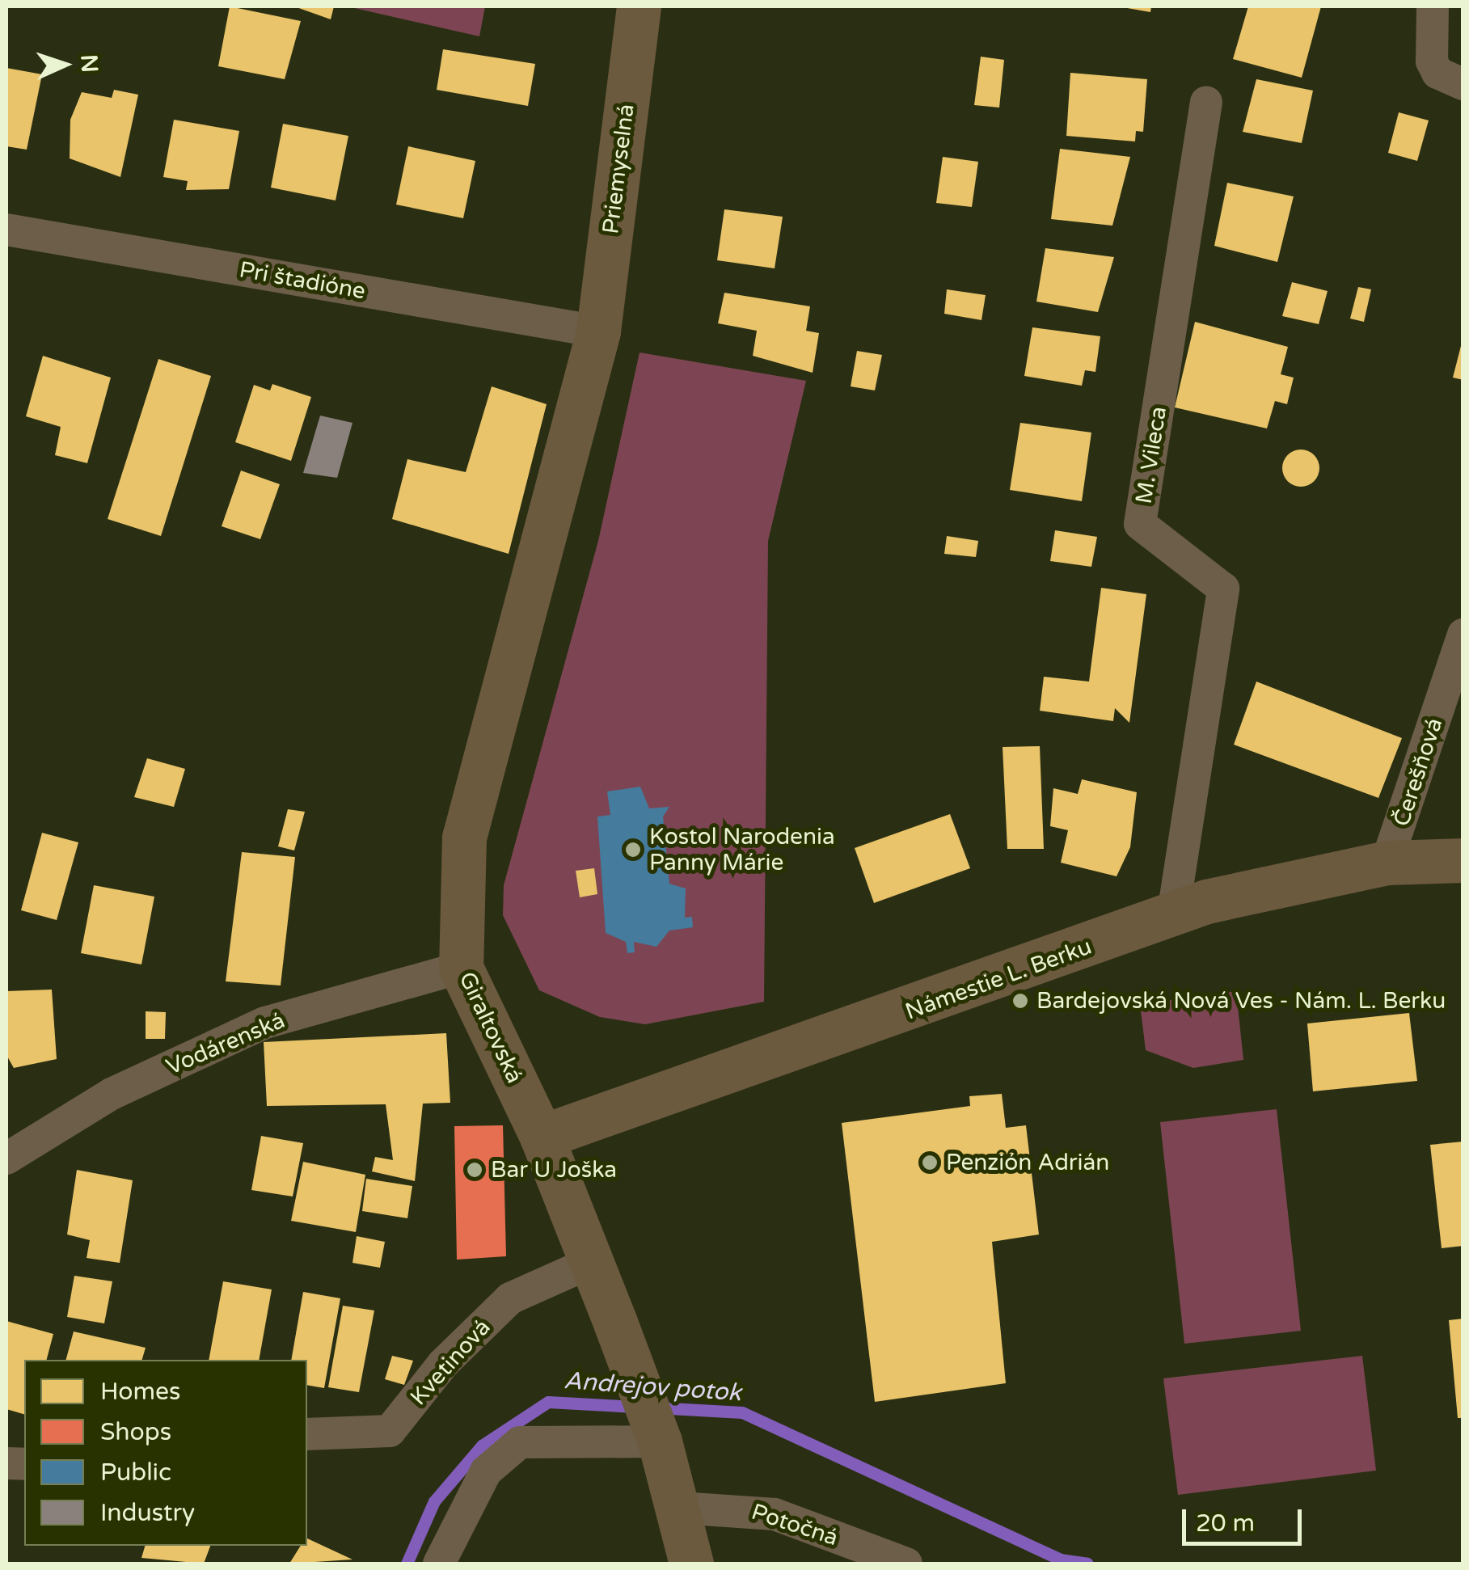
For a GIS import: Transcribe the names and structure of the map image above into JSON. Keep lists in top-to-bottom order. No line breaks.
{"streets":{"street":["Priemyselná","Pri štadióne","M. Vileca","Čerešňová","Námestie L. Berku","Giraltovská","Vodárenská","Kvetinová","Potočná"]},"crossings":[["Priemyselná","Pri štadióne"],["Priemyselná","Giraltovská"],["Pri štadióne","Giraltovská"],["M. Vileca","Námestie L. Berku"],["Čerešňová","Námestie L. Berku"],["Námestie L. Berku","Giraltovská"],["Giraltovská","Vodárenská"],["Giraltovská","Kvetinová"],["Giraltovská","Potočná"]],"water":["Andrejov potok"],"places":["Kostol Narodenia Panny Márie","Bardejovská Nová Ves - Nám. L. Berku","Penzión Adrián","Bar U Joška"],"legend":["Homes","Shops","Public","Industry"],"scale_bar":"20 m","north":"right"}
